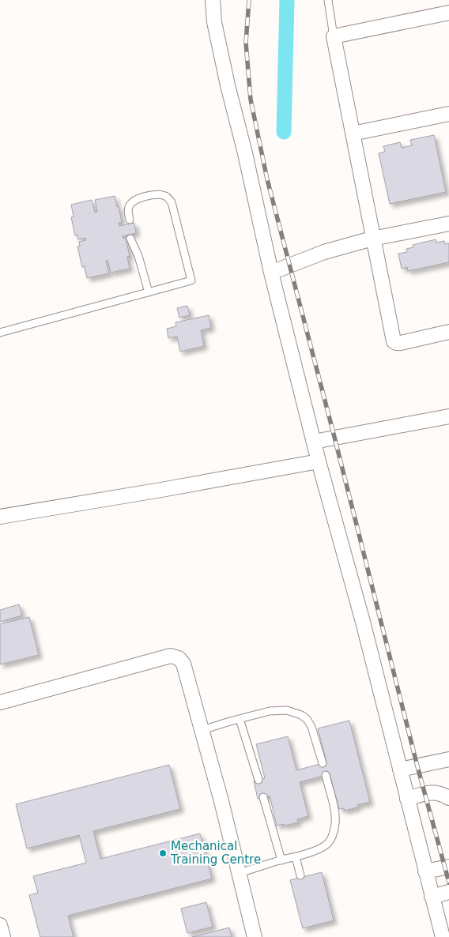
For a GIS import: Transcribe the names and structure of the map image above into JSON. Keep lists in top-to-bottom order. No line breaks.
{"places":["Mechanical Training Centre"]}
